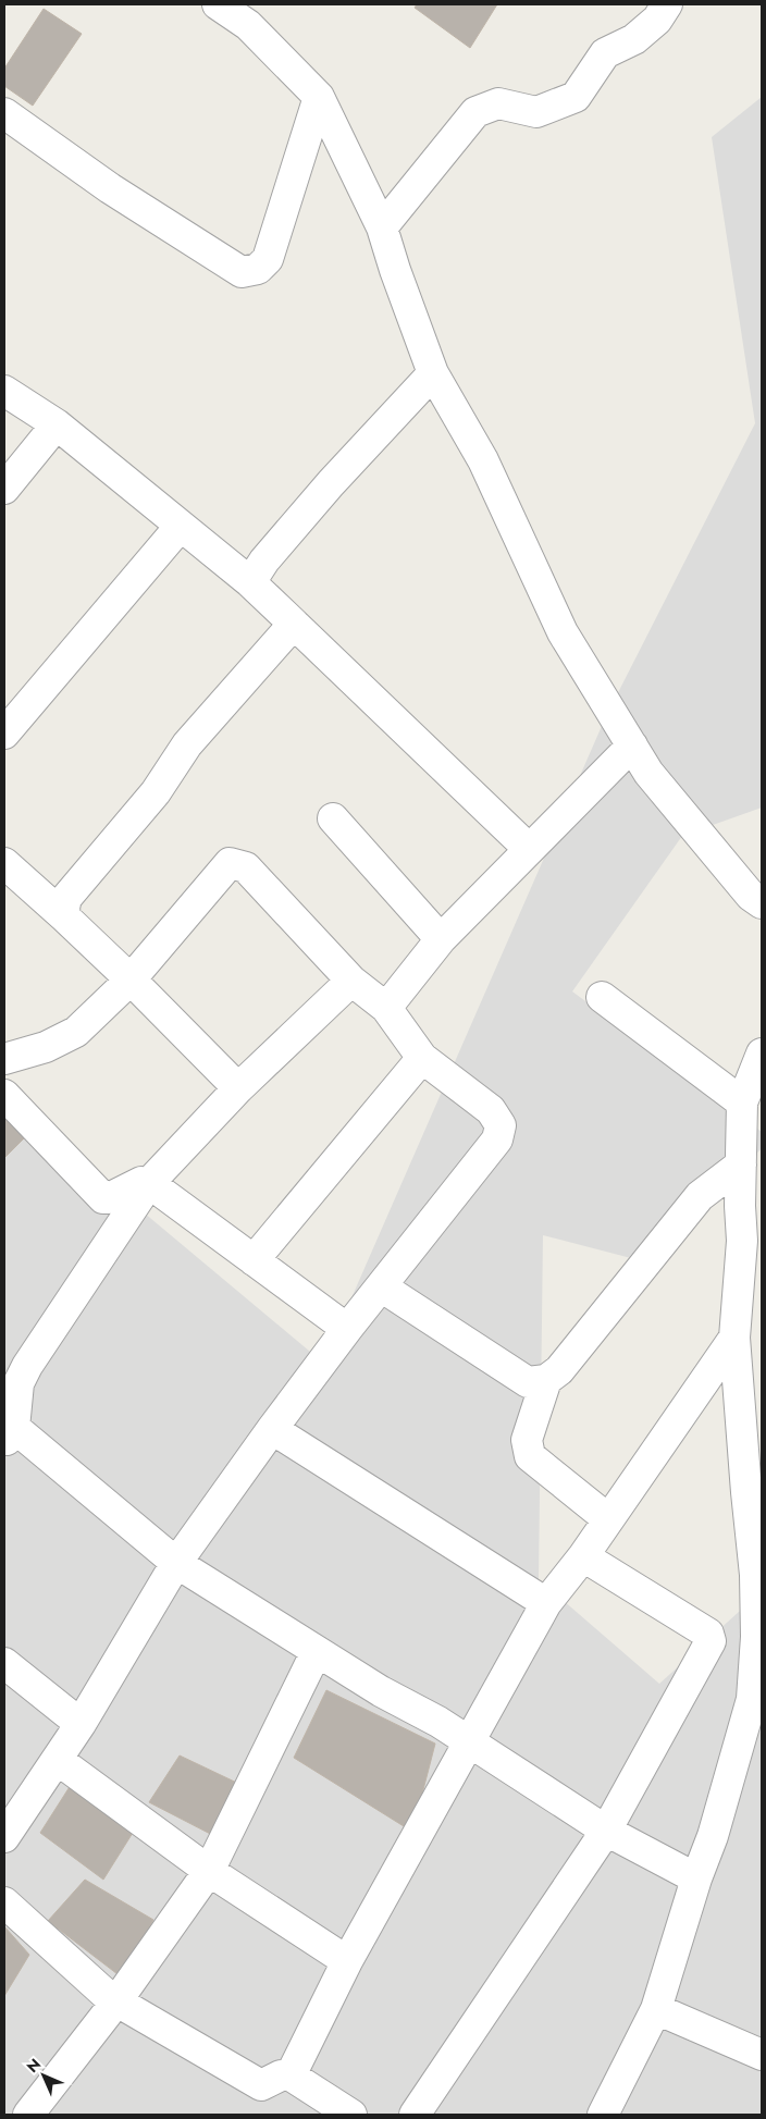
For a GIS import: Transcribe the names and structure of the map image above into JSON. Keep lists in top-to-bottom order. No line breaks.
{"north":"top left"}
